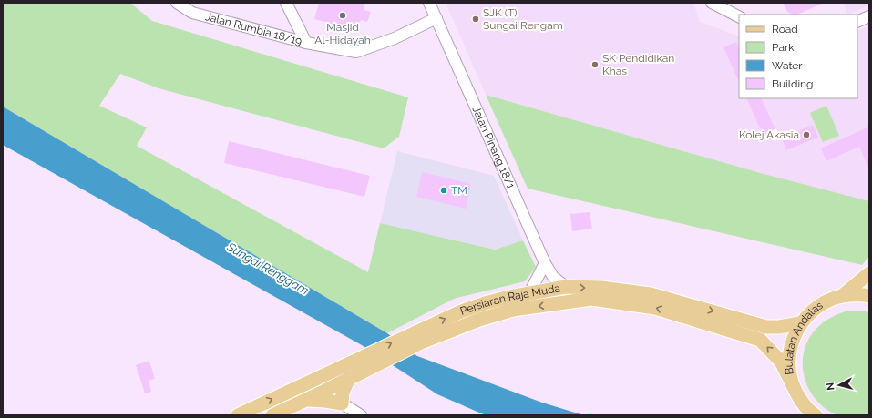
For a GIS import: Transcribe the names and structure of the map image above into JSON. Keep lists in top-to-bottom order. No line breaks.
{"streets":{"main road":["Persiaran Raja Muda","Bulatan Andalas"],"street":["Jalan Rumbia 18/19","Jalan Pinang 18/1"]},"crossings":[["Jalan Rumbia 18/19","Jalan Pinang 18/1"],["Jalan Pinang 18/1","Persiaran Raja Muda"],["Persiaran Raja Muda","Bulatan Andalas"]],"water":["Sungai Renggam"],"places":["Masjid Al-Hidayah","SJK (T) Sungai Rengam","SK Pendidikan Khas","Kolej Akasia","TM"],"legend":["Road","Park","Water","Building"],"north":"left"}
